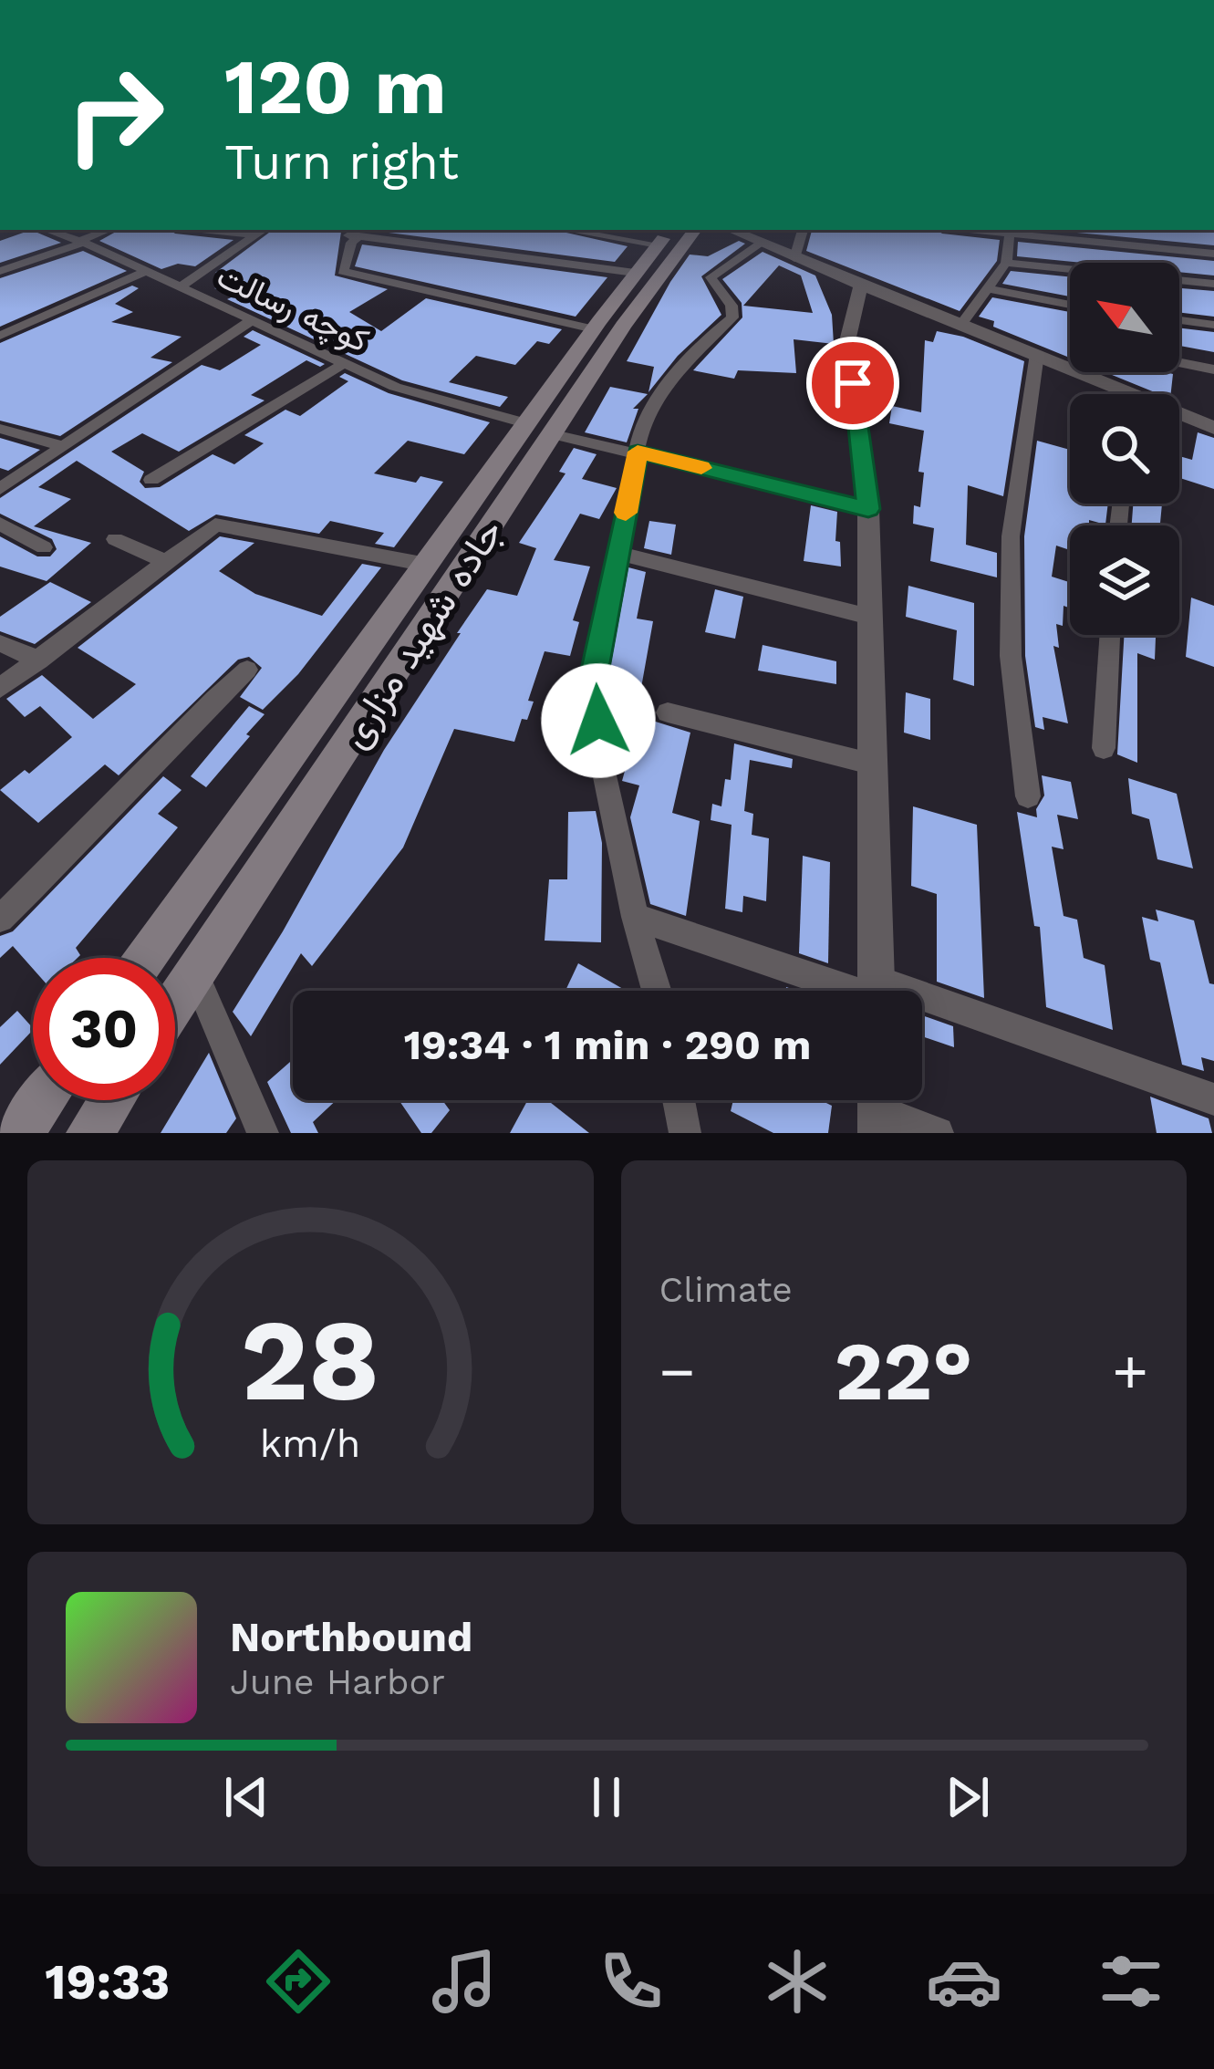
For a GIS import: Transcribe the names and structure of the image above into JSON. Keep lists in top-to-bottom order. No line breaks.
{"streets":{"main road":["جاده شهید مزاری"],"street":["کوچه رسالت"]},"crossings":[["کوچه رسالت","جاده شهید مزاری"]],"north":"top left","page":{"turn":["120 m","Turn right"],"limit":"30","trip":"19:34 · 1 min · 290 m","tile":"Climate","heat":["−","22°","+"],"song":["Northbound","June Harbor"],"tabs":"19:33","gauge":["28","km/h"]}}
